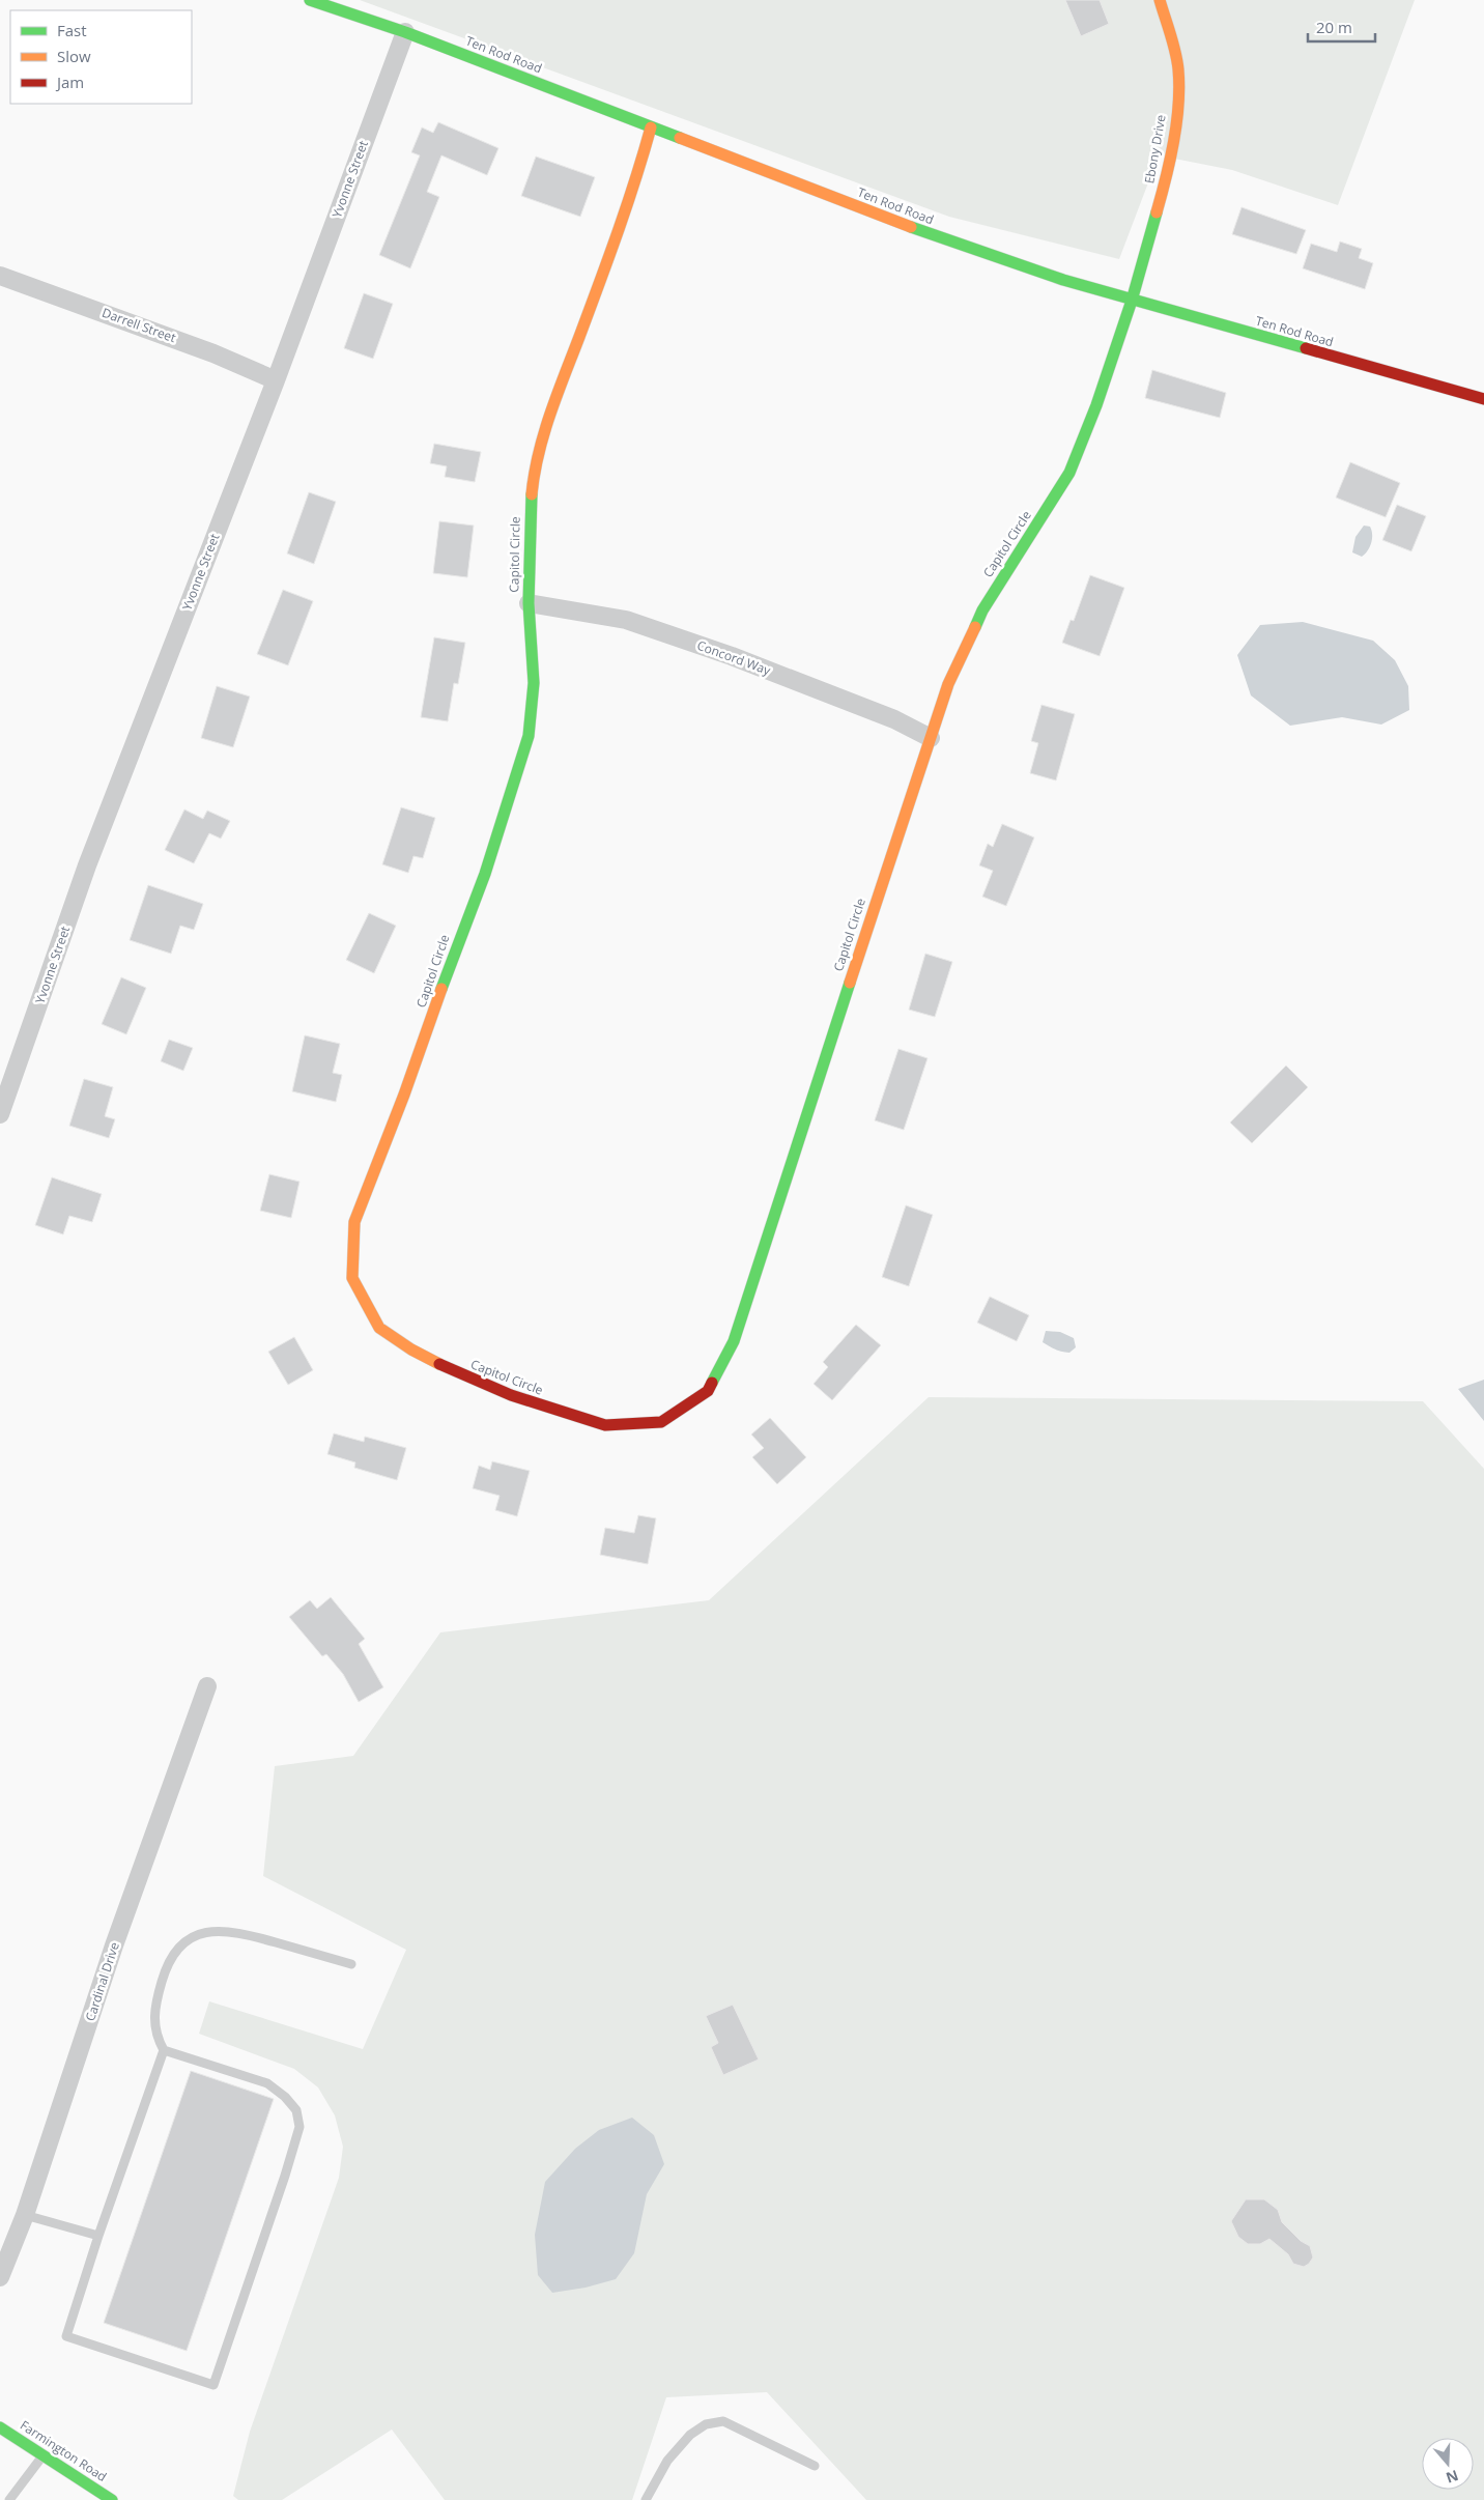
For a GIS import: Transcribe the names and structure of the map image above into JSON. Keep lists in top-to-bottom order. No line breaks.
{"streets":{"main road":["Ten Rod Road","Ebony Drive","Capitol Circle","Farmington Road"],"street":["Yvonne Street","Darrell Street","Concord Way","Cardinal Drive"]},"crossings":[["Ten Rod Road","Ebony Drive"],["Ten Rod Road","Yvonne Street"],["Ten Rod Road","Capitol Circle"],["Ebony Drive","Capitol Circle"],["Yvonne Street","Darrell Street"],["Capitol Circle","Concord Way"]],"legend":["Fast","Slow","Jam"],"scale_bar":"20 m","north":"bottom"}
